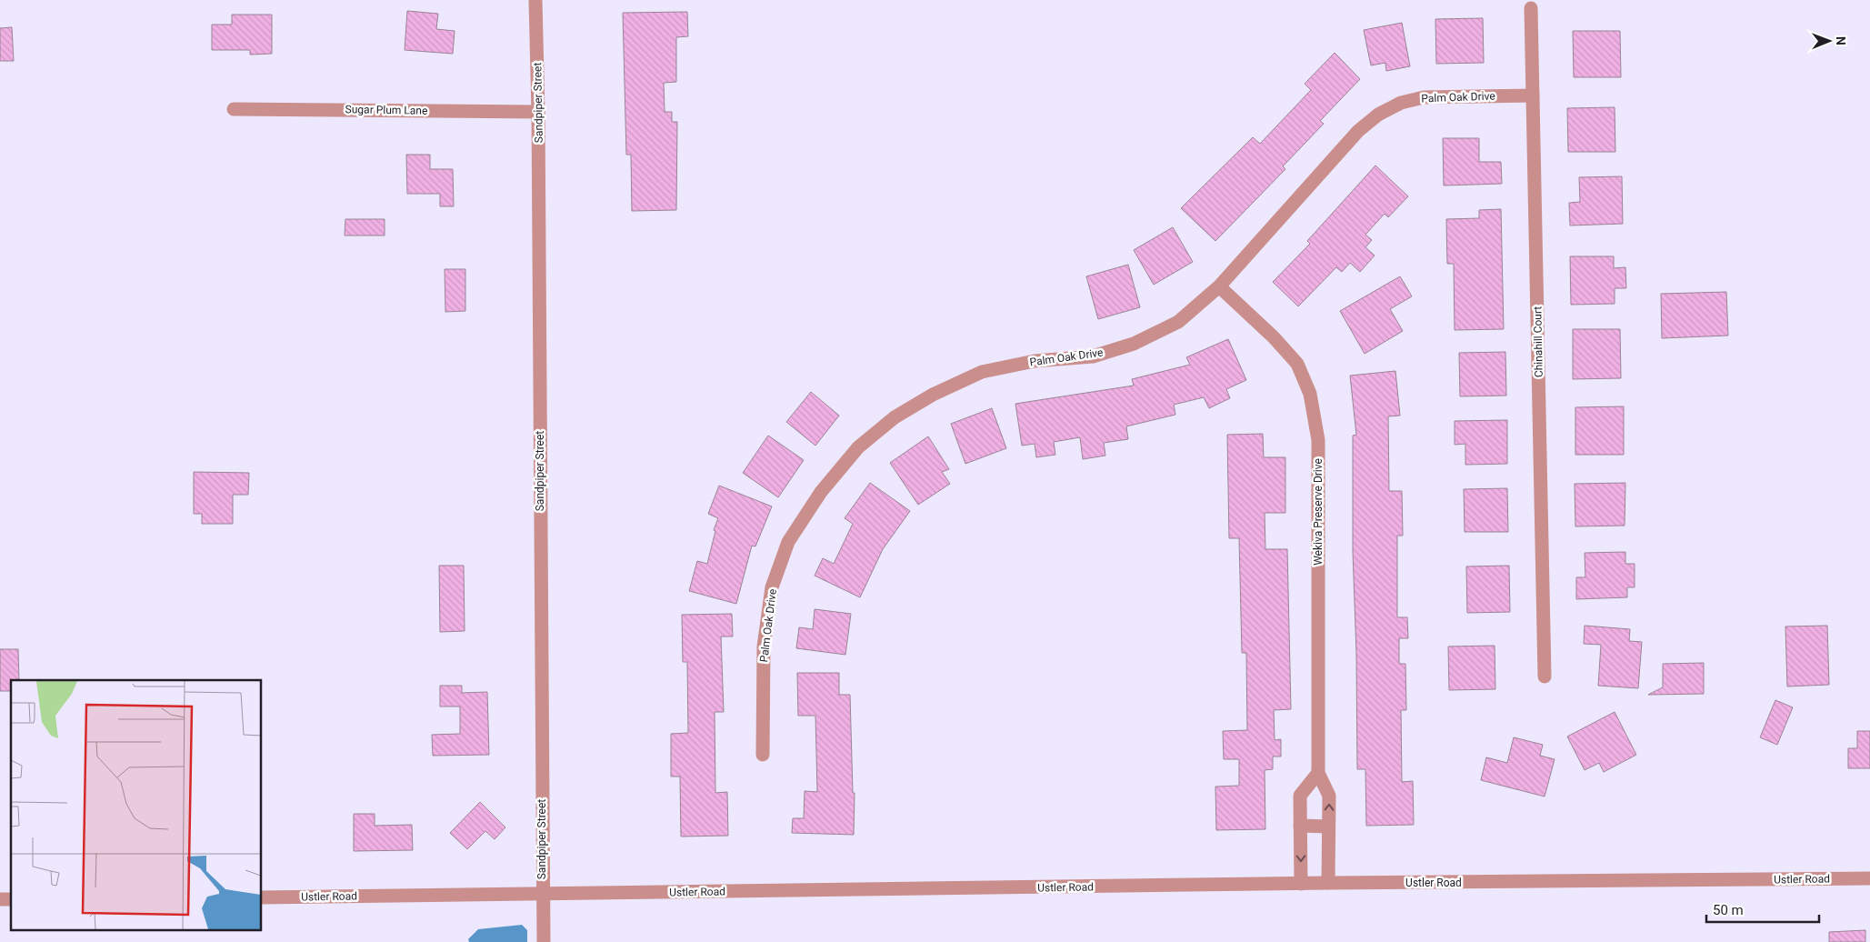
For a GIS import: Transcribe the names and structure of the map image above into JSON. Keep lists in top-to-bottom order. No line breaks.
{"streets":{"street":["Palm Oak Drive","Sandpiper Street","Sugar Plum Lane","Chinahill Court","Wekiva Preserve Drive","Ustler Road"]},"crossings":[["Palm Oak Drive","Chinahill Court"],["Palm Oak Drive","Wekiva Preserve Drive"],["Sandpiper Street","Sugar Plum Lane"],["Sandpiper Street","Ustler Road"],["Wekiva Preserve Drive","Ustler Road"]],"scale_bar":"50 m","north":"right"}
